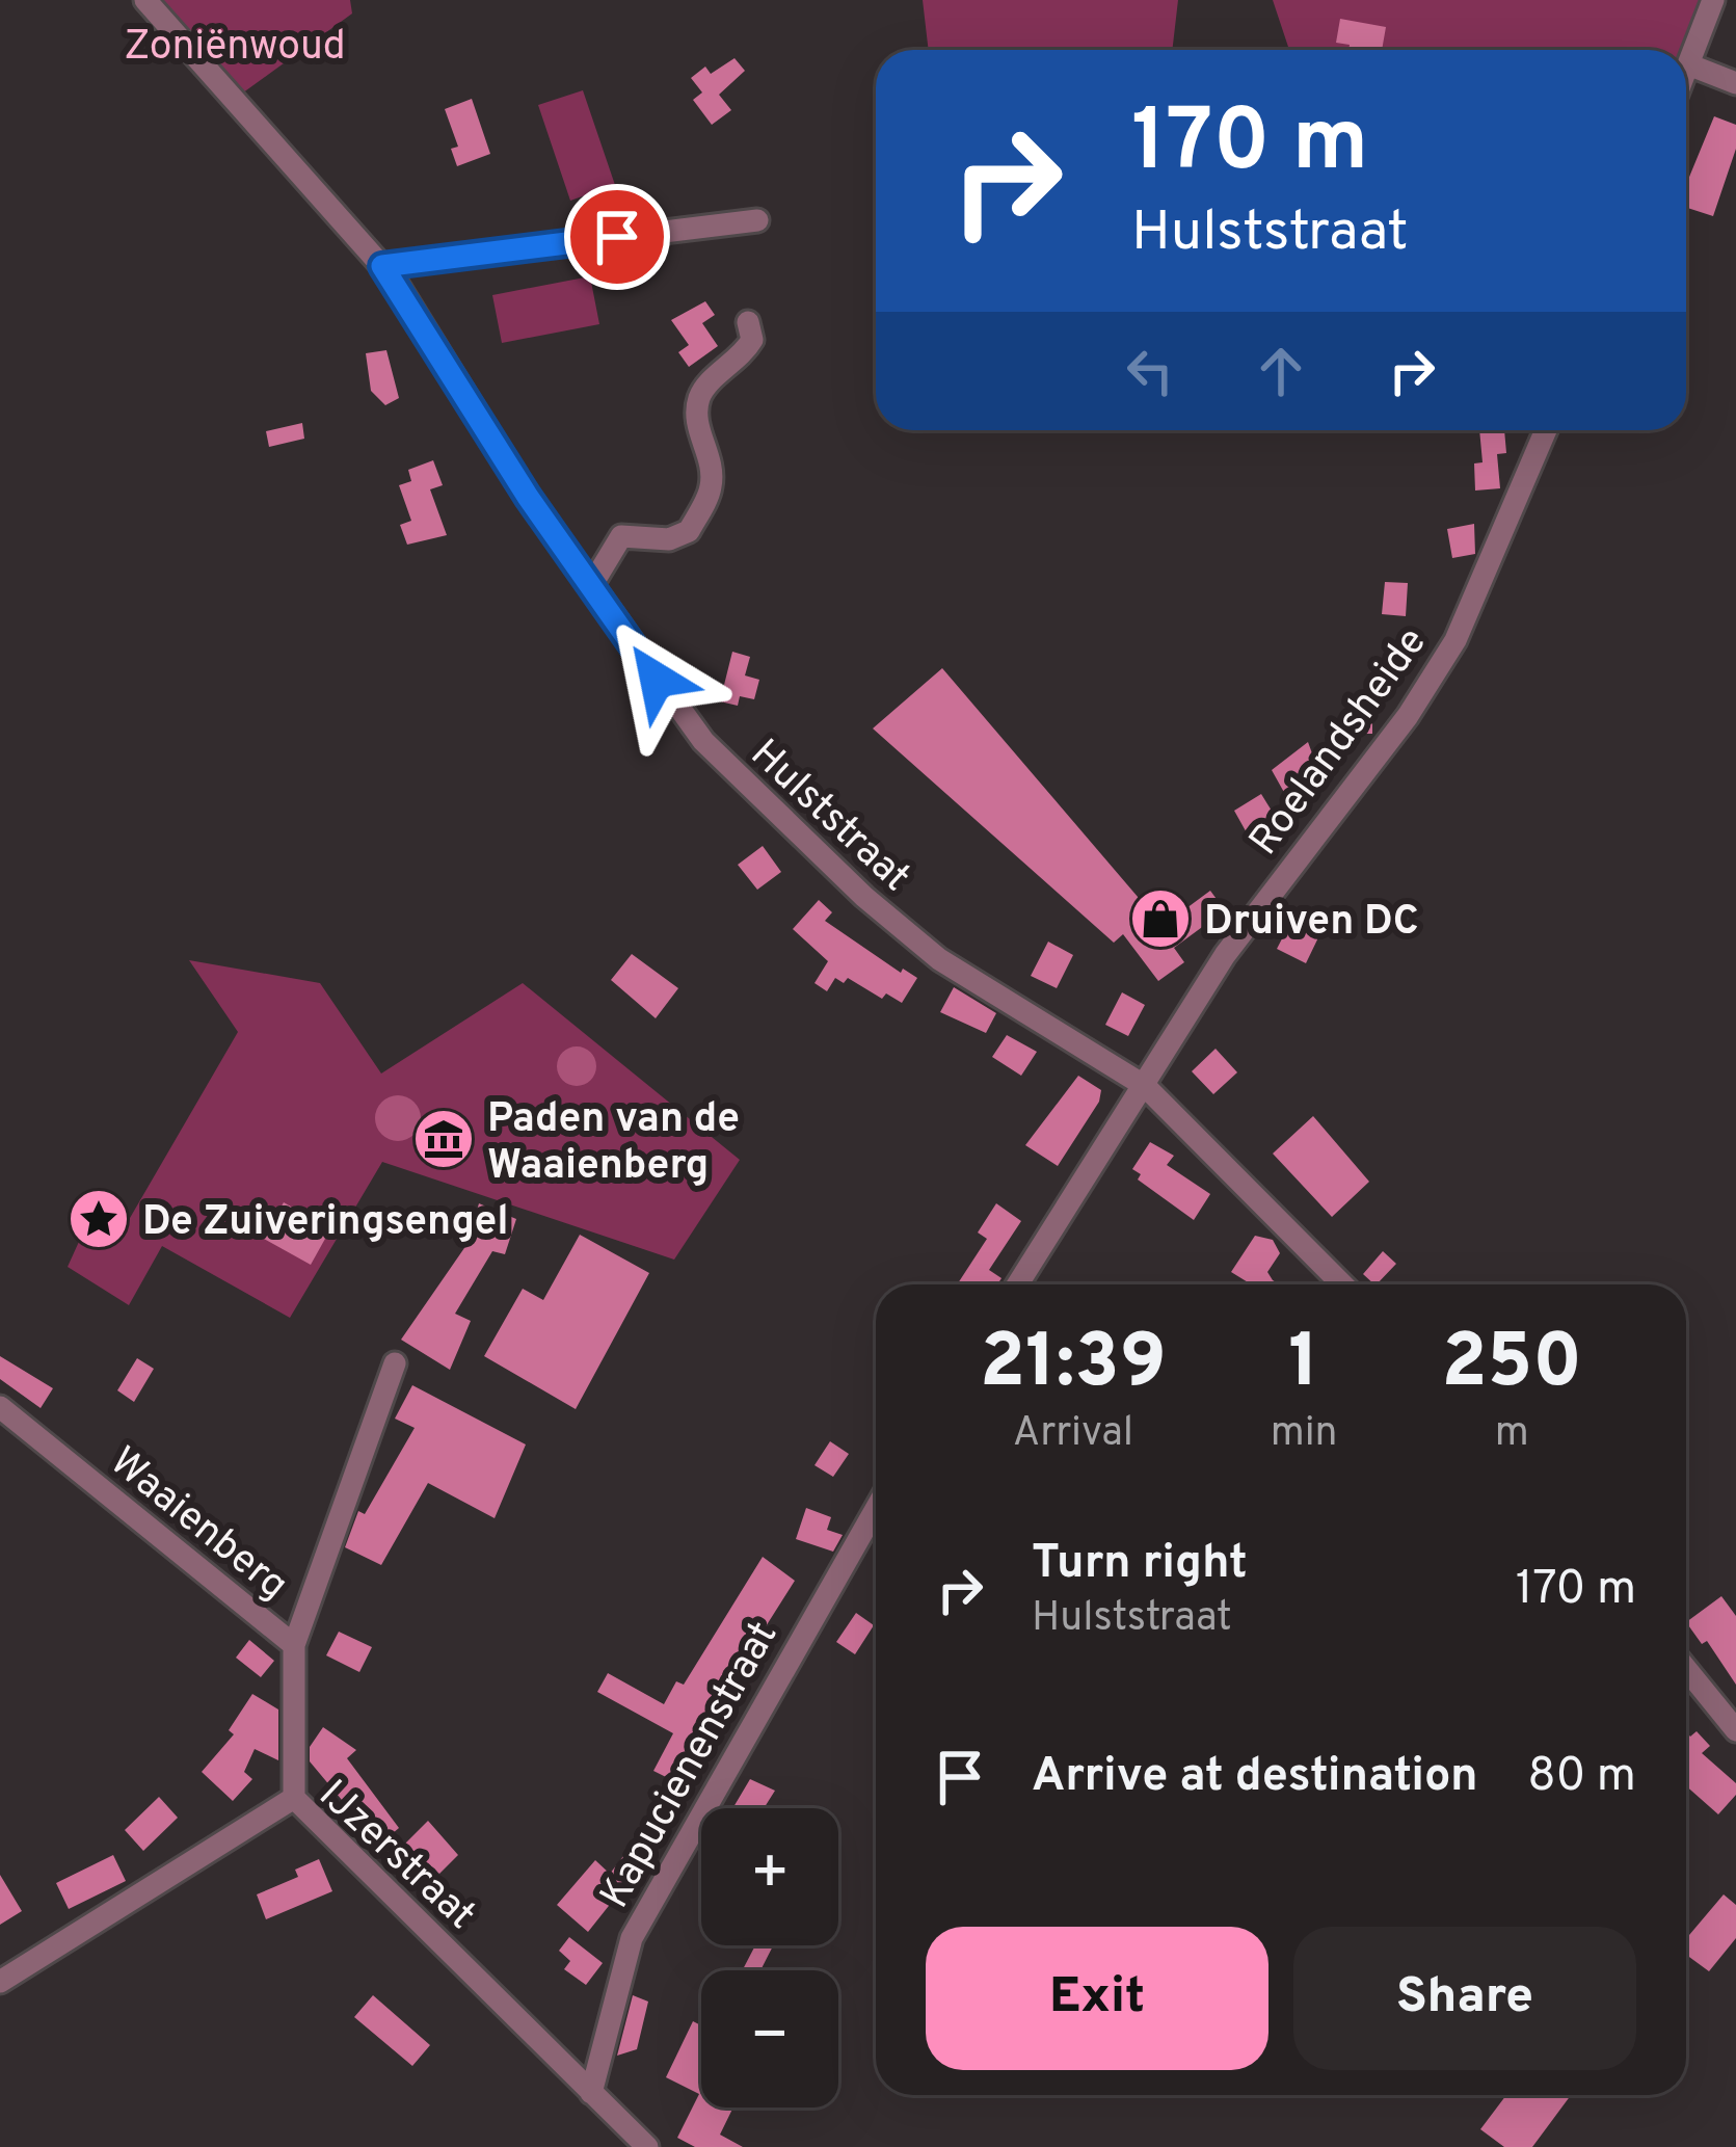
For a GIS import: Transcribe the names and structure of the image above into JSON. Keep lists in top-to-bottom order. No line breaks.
{"streets":{"street":["Roelandsheide","Hulststraat","Waaienberg","Kapucienenstraat","IJzerstraat"]},"crossings":[["Roelandsheide","Hulststraat"],["Waaienberg","IJzerstraat"],["Kapucienenstraat","IJzerstraat"]],"parks":["Zoniënwoud"],"places":{"shop":["Druiven DC"],"museum":["Paden van de Waaienberg"],"place":["De Zuiveringsengel"]},"page":{"turn":["170 m","Hulststraat"],"eta":["21:39","Arrival","1","min","250","m"],"list":[{"name":"Turn right","note":"Hulststraat","value":"170 m"},{"name":"Arrive at destination","value":"80 m"}],"map_buttons":["+","−"],"buttons":["Exit","Share"]}}
